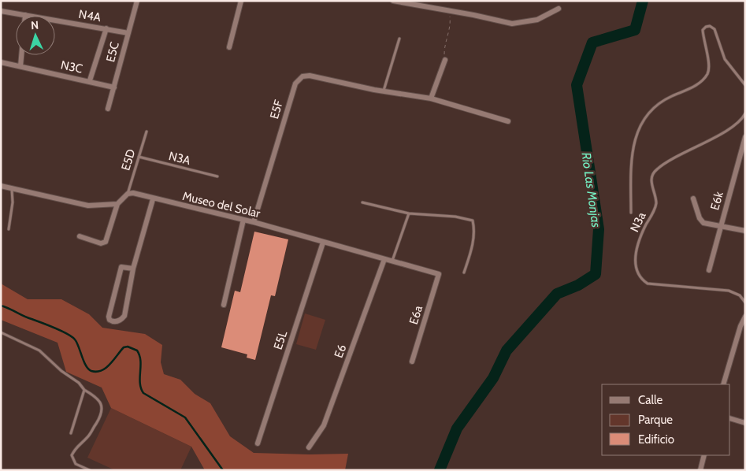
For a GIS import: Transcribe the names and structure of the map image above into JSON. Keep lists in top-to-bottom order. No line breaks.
{"streets":{"street":["N4A","E5C","N3C","E5F","E6k","Museo del Solar","E6a","E5L","E6"],"lane":["N3A","E5D","N3a"]},"crossings":[["N4A","E5C"],["E5C","N3C"],["E5F","Museo del Solar"],["N3A","E5D"],["E5D","Museo del Solar"],["Museo del Solar","E6a"],["Museo del Solar","E5L"],["Museo del Solar","E6"]],"water":["Rio Las Monjas"],"legend":["Calle","Parque","Edificio"],"north":"top"}
